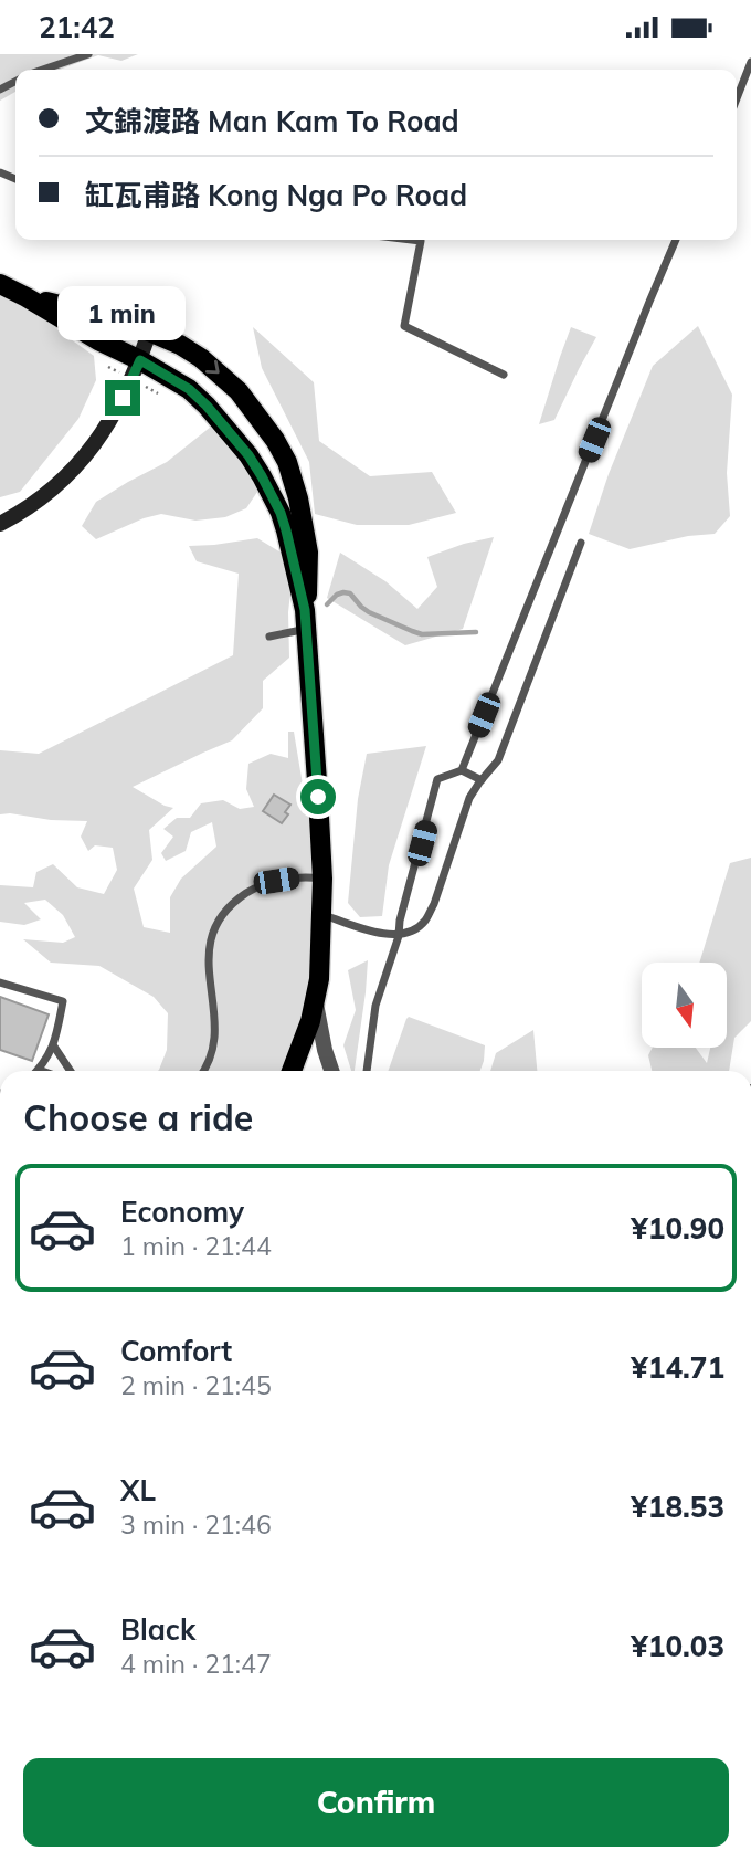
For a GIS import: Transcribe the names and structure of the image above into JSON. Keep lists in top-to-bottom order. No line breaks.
{"north":"bottom","page":{"status":"21:42","banner":["文錦渡路 Man Kam To Road","缸瓦甫路 Kong Nga Po Road"],"bubble":"1 min","heading":"Choose a ride","list":[{"name":"Economy","note":"1 min · 21:44","value":"¥10.90"},{"name":"Comfort","note":"2 min · 21:45","value":"¥14.71"},{"name":"XL","note":"3 min · 21:46","value":"¥18.53"},{"name":"Black","note":"4 min · 21:47","value":"¥10.03"}],"buttons":"Confirm"}}
